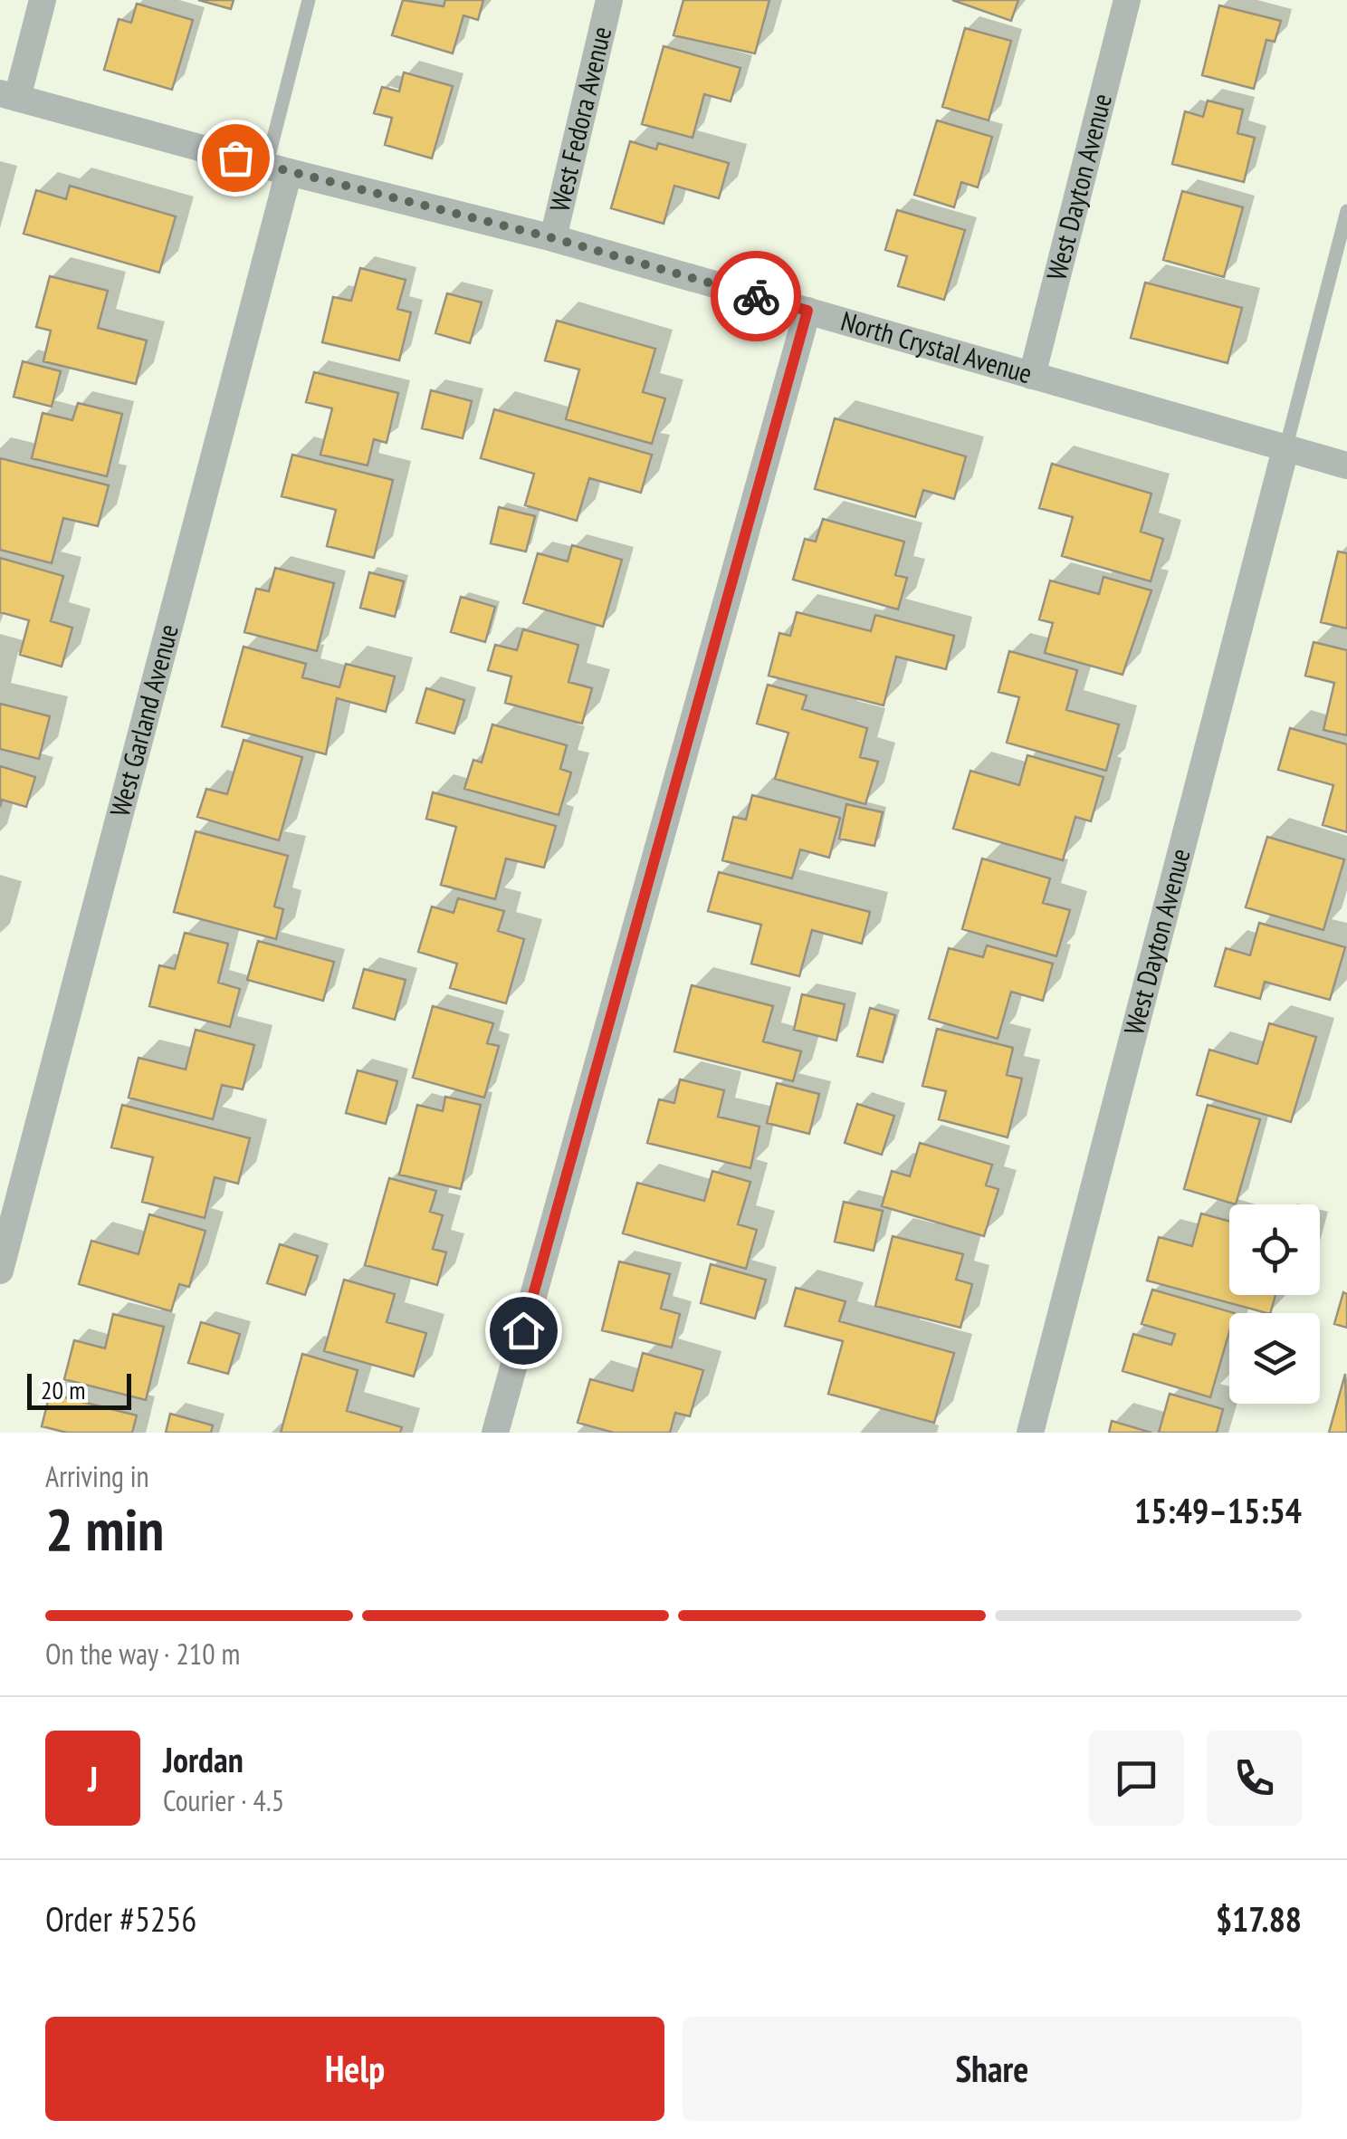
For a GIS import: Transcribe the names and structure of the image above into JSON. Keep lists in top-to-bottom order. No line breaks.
{"streets":{"street":["West Fedora Avenue","West Dayton Avenue","North Crystal Avenue","West Garland Avenue"]},"crossings":[["West Fedora Avenue","North Crystal Avenue"],["West Dayton Avenue","North Crystal Avenue"],["North Crystal Avenue","West Garland Avenue"]],"scale_bar":"20 m","page":{"scale":"20 m","heading":["2 min","Arriving in","15:49–15:54"],"panel":["Jordan","Courier · 4.5","Order #5256","$17.88"],"bar":"On the way · 210 m","round":"J","buttons":["Help","Share"]}}
